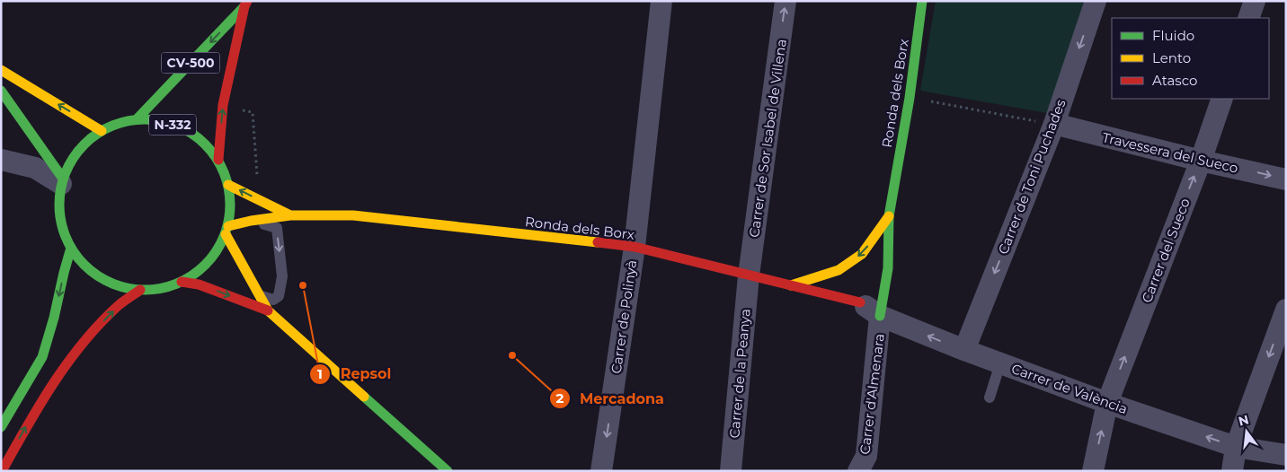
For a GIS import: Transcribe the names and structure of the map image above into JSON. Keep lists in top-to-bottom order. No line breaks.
{"streets":{"main road":["CV-500","Ronda dels Borx","N-332"],"street":["Carrer de Sor Isabel de Villena","Travessera del Sueco","Carrer de Toni Puchades","Carrer del Sueco","Carrer de Polinyà","Carrer de la Peanya","Carrer de València","Carrer d'Almenara"]},"crossings":[["CV-500","N-332"],["Ronda dels Borx","N-332"],["Ronda dels Borx","Carrer de Sor Isabel de Villena"],["Ronda dels Borx","Carrer de Polinyà"],["Ronda dels Borx","Carrer de la Peanya"],["Ronda dels Borx","Carrer de València"],["Ronda dels Borx","Carrer d'Almenara"],["Carrer de Sor Isabel de Villena","Carrer de la Peanya"],["Travessera del Sueco","Carrer de Toni Puchades"],["Travessera del Sueco","Carrer del Sueco"],["Carrer de Toni Puchades","Carrer de València"],["Carrer del Sueco","Carrer de València"],["Carrer de València","Carrer d'Almenara"]],"one_way":["Carrer de Sor Isabel de Villena","Travessera del Sueco","Carrer de Toni Puchades","Carrer de Polinyà","Carrer de València"],"places":["Repsol","Mercadona"],"legend":["Fluido","Lento","Atasco"],"north":"top"}
